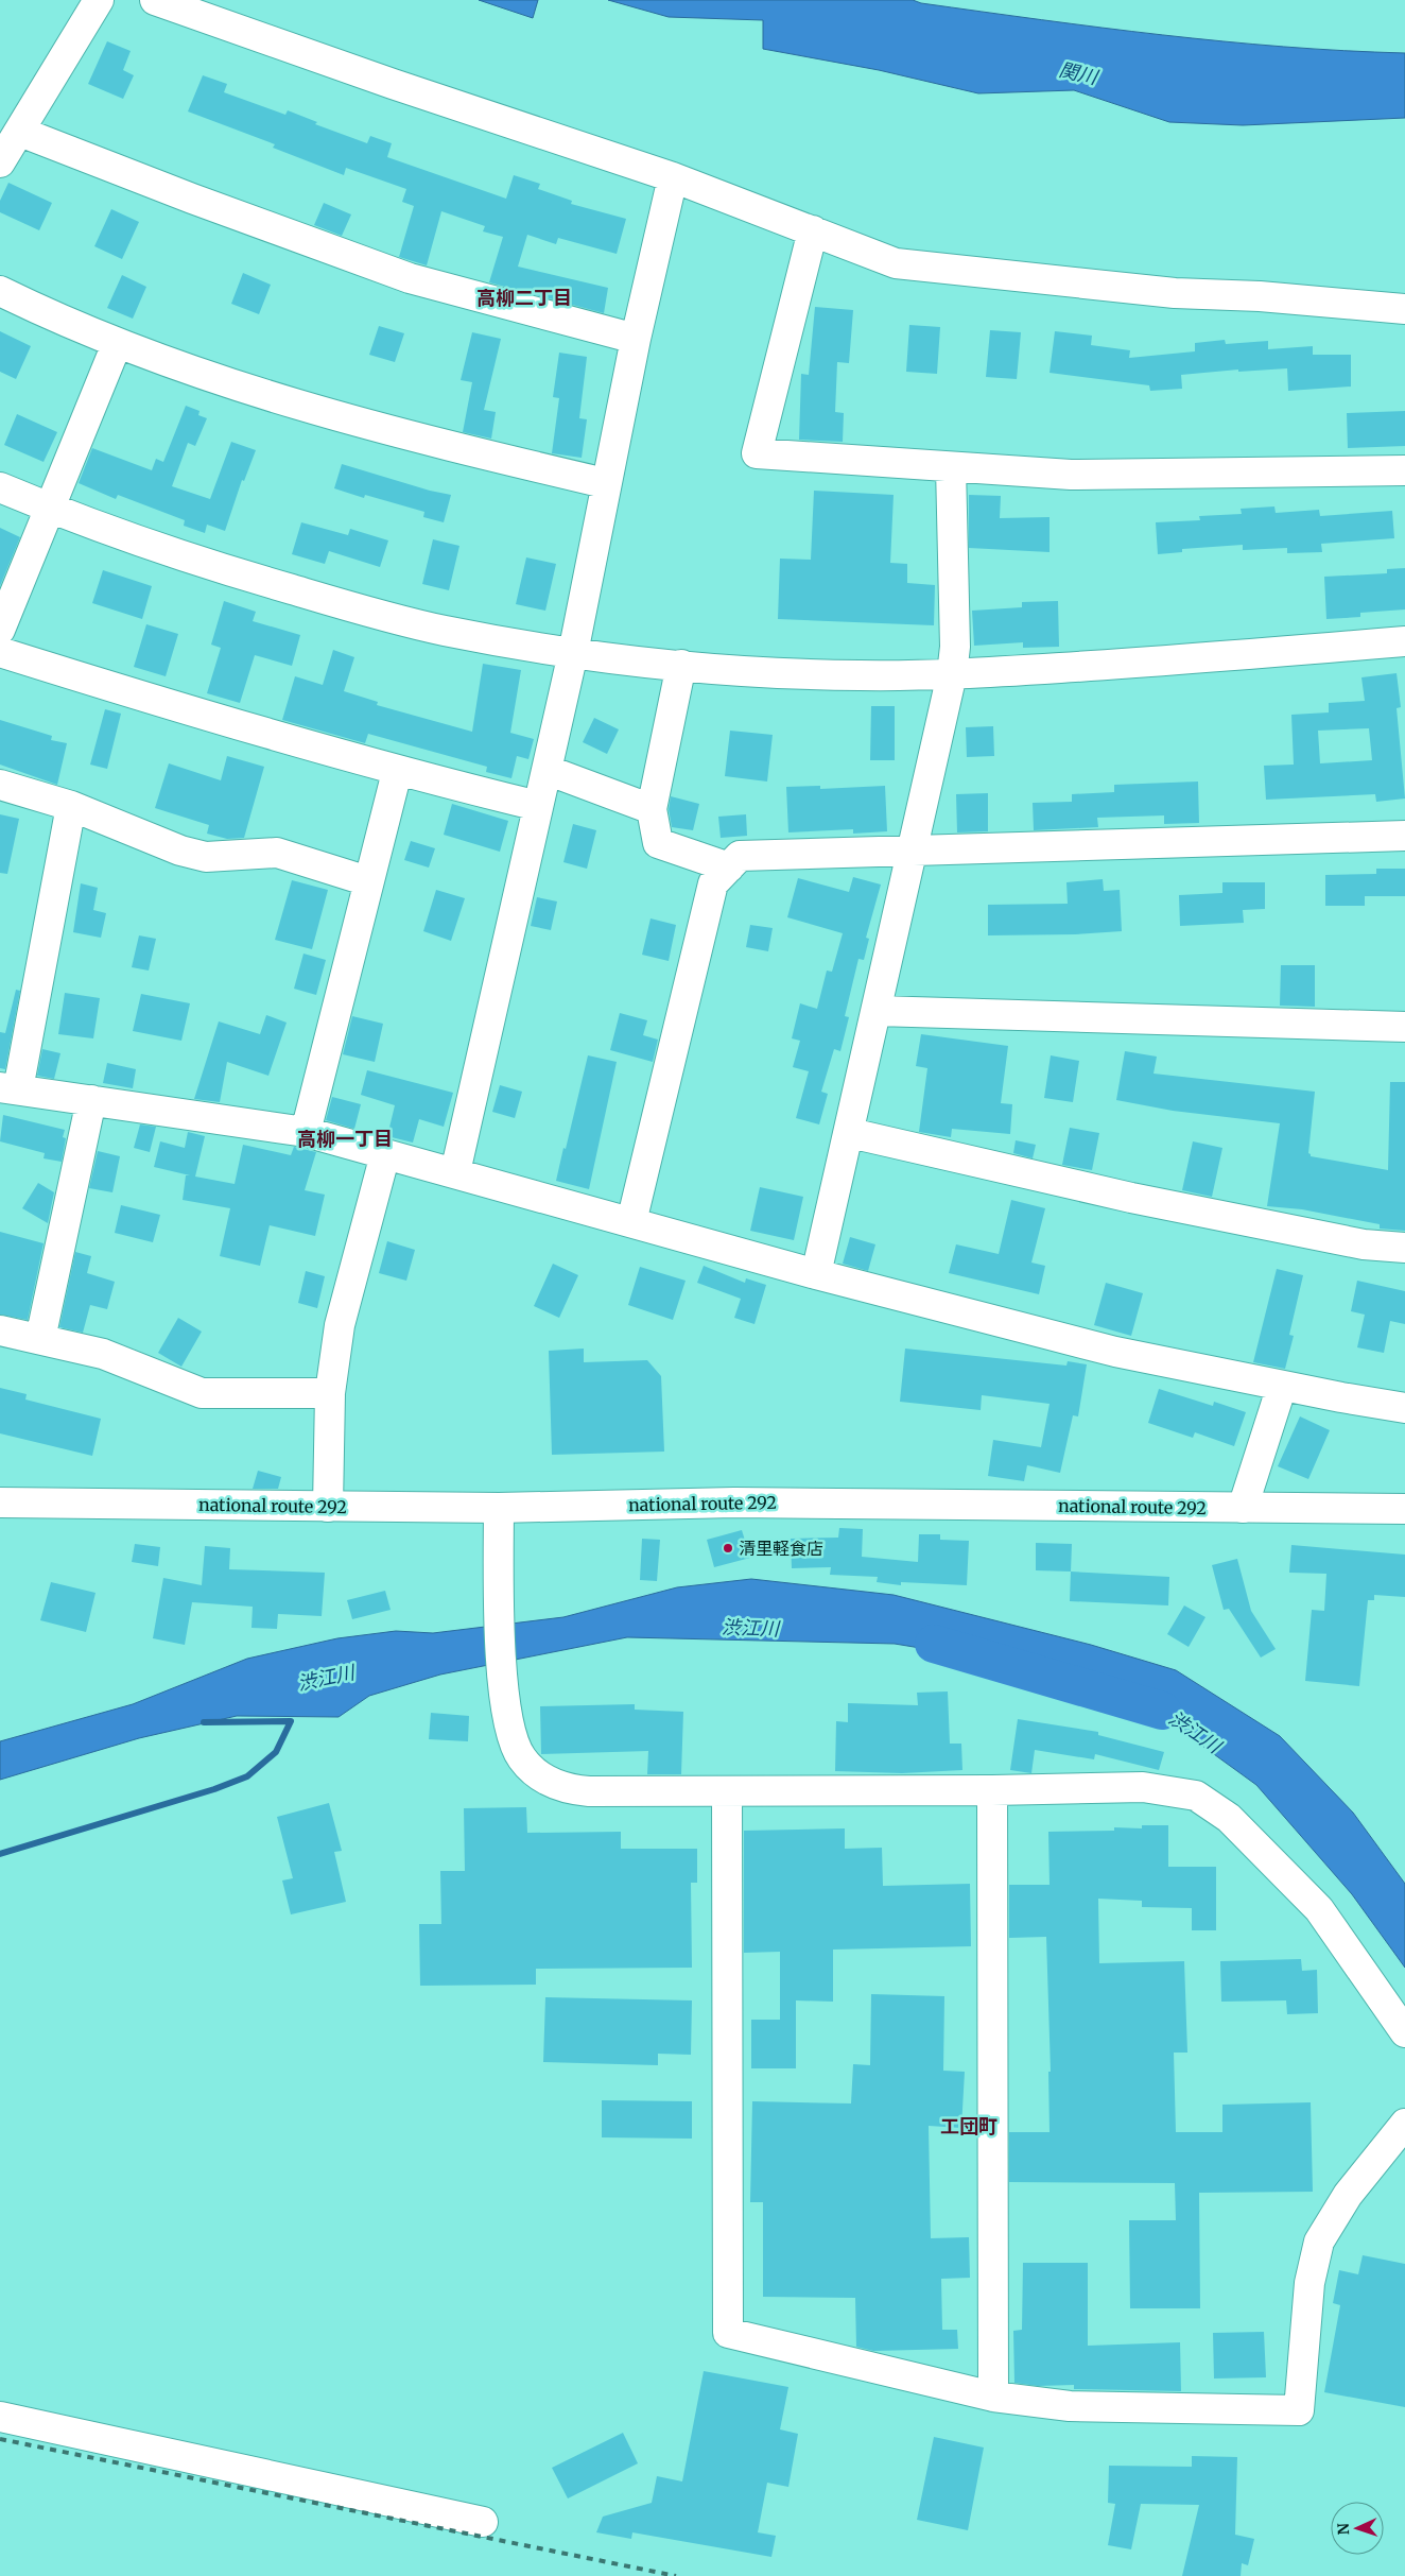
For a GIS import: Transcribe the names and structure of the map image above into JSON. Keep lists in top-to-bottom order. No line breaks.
{"streets":{"main road":["national route 292"]},"districts":["高柳二丁目","高柳一丁目","工団町"],"water":["関川","渋江川"],"places":["清里軽食店"],"north":"left"}
